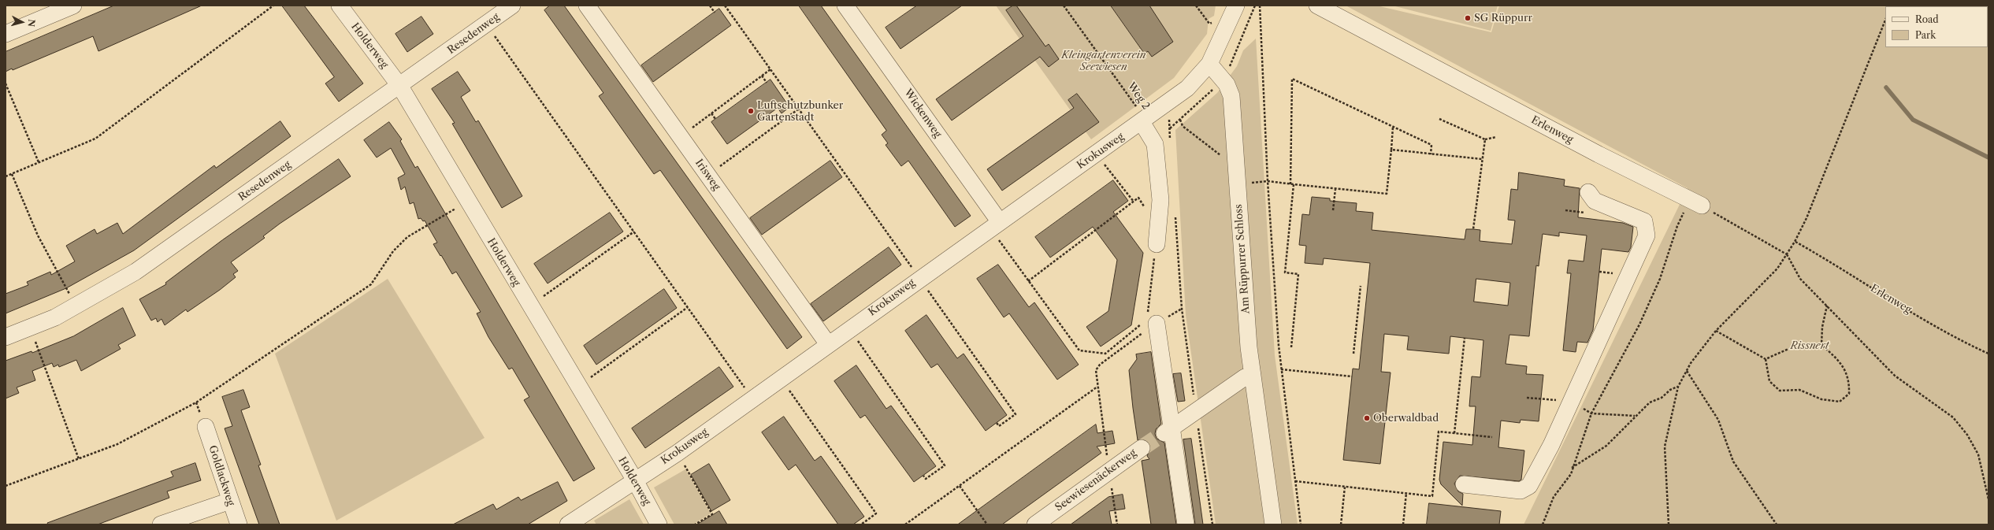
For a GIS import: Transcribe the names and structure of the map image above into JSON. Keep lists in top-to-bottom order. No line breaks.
{"streets":{"street":["Resedenweg","Holderweg","Wickenweg","Erlenweg","Krokusweg","Irisweg","Am Rüppurrer Schloss","Goldlackweg","Seewiesenäckerweg"],"path":["Weg 2"]},"crossings":[["Resedenweg","Holderweg"],["Holderweg","Krokusweg"],["Weg 2","Krokusweg"],["Wickenweg","Krokusweg"],["Krokusweg","Irisweg"],["Krokusweg","Am Rüppurrer Schloss"]],"parks":["Kleingartenverein Seewiesen","Rissnert"],"places":["SG Rüppurr","Luftschutzbunker Gartenstadt","Oberwaldbad"],"legend":["Road","Park"],"north":"right"}
